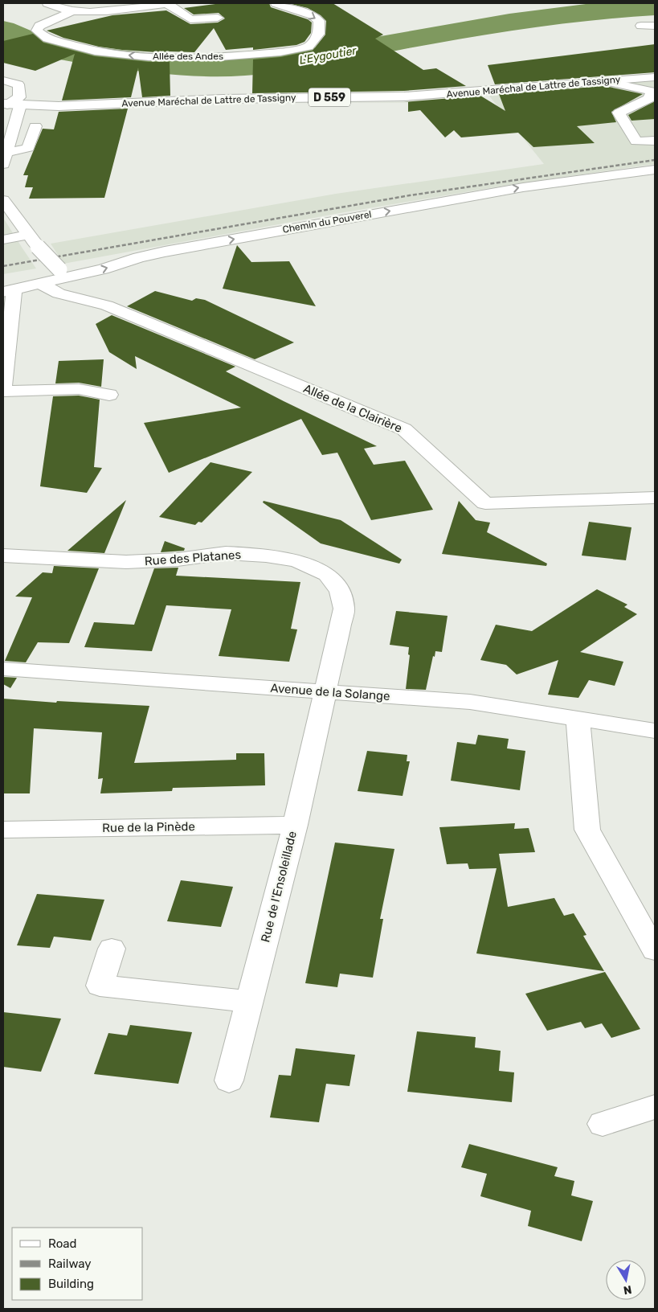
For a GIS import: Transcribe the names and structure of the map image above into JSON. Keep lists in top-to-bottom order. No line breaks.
{"streets":{"street":["Allée des Andes","Avenue Maréchal de Lattre de Tassigny","D 559","Chemin du Pouverel","Allée de la Clairière","Rue des Platanes","Avenue de la Solange","Rue de la Pinède","Rue de l'Ensoleillade"]},"crossings":[["Chemin du Pouverel","Allée de la Clairière"],["Rue des Platanes","Avenue de la Solange"],["Rue des Platanes","Rue de l'Ensoleillade"],["Avenue de la Solange","Rue de l'Ensoleillade"],["Rue de la Pinède","Rue de l'Ensoleillade"]],"one_way":["Chemin du Pouverel"],"water":["L'Eygoutier"],"legend":["Road","Railway","Building"],"north":"bottom"}
